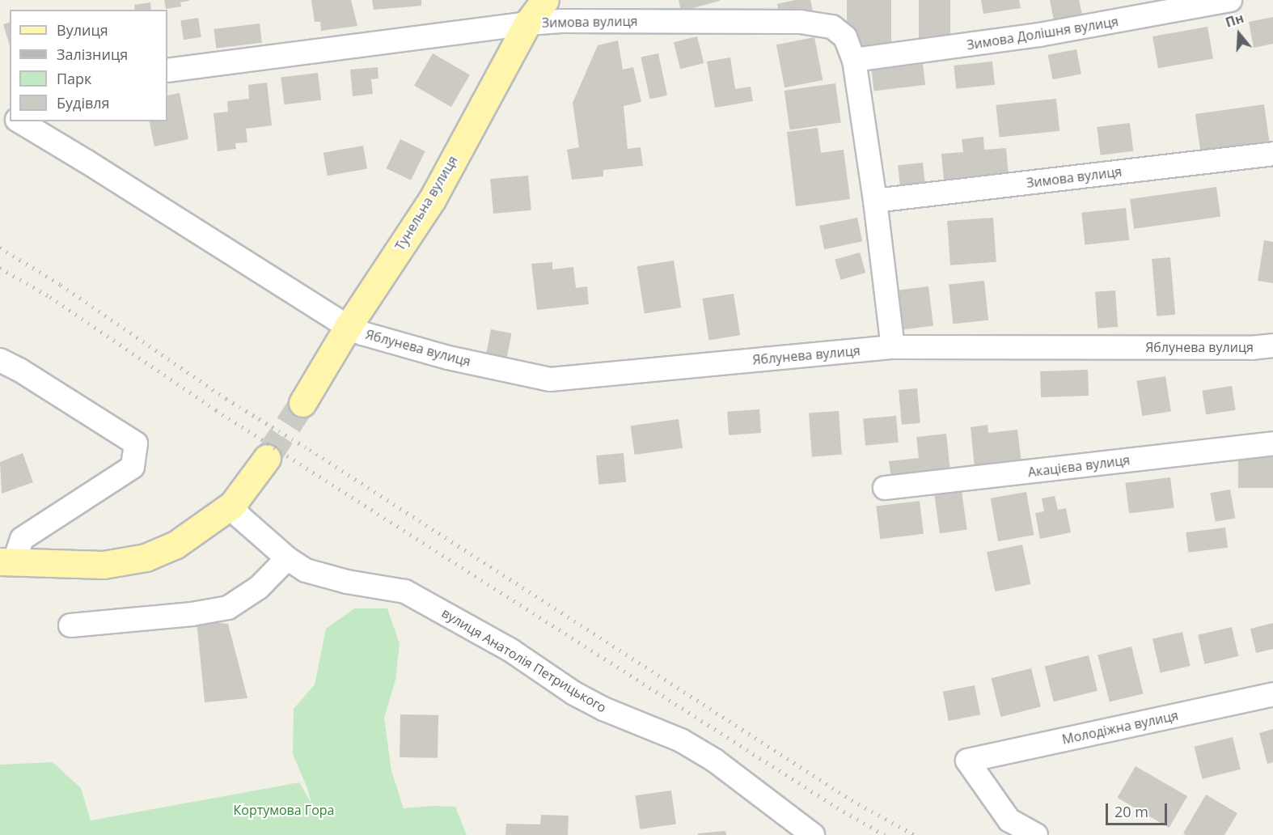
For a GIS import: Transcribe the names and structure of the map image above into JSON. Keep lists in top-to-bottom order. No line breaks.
{"streets":{"main road":["Тунельна вулиця"],"street":["Зимова вулиця","Зимова Долішня вулиця","Яблунева вулиця","Акацієва вулиця","вулиця Анатолія Петрицького","Молодіжна вулиця"]},"crossings":[["Зимова вулиця","Зимова Долішня вулиця"],["Зимова вулиця","Тунельна вулиця"],["Зимова вулиця","Яблунева вулиця"],["Тунельна вулиця","Яблунева вулиця"]],"parks":["Кортумова Гора"],"legend":["Вулиця","Залізниця","Парк","Будівля"],"scale_bar":"20 m","north":"top"}
